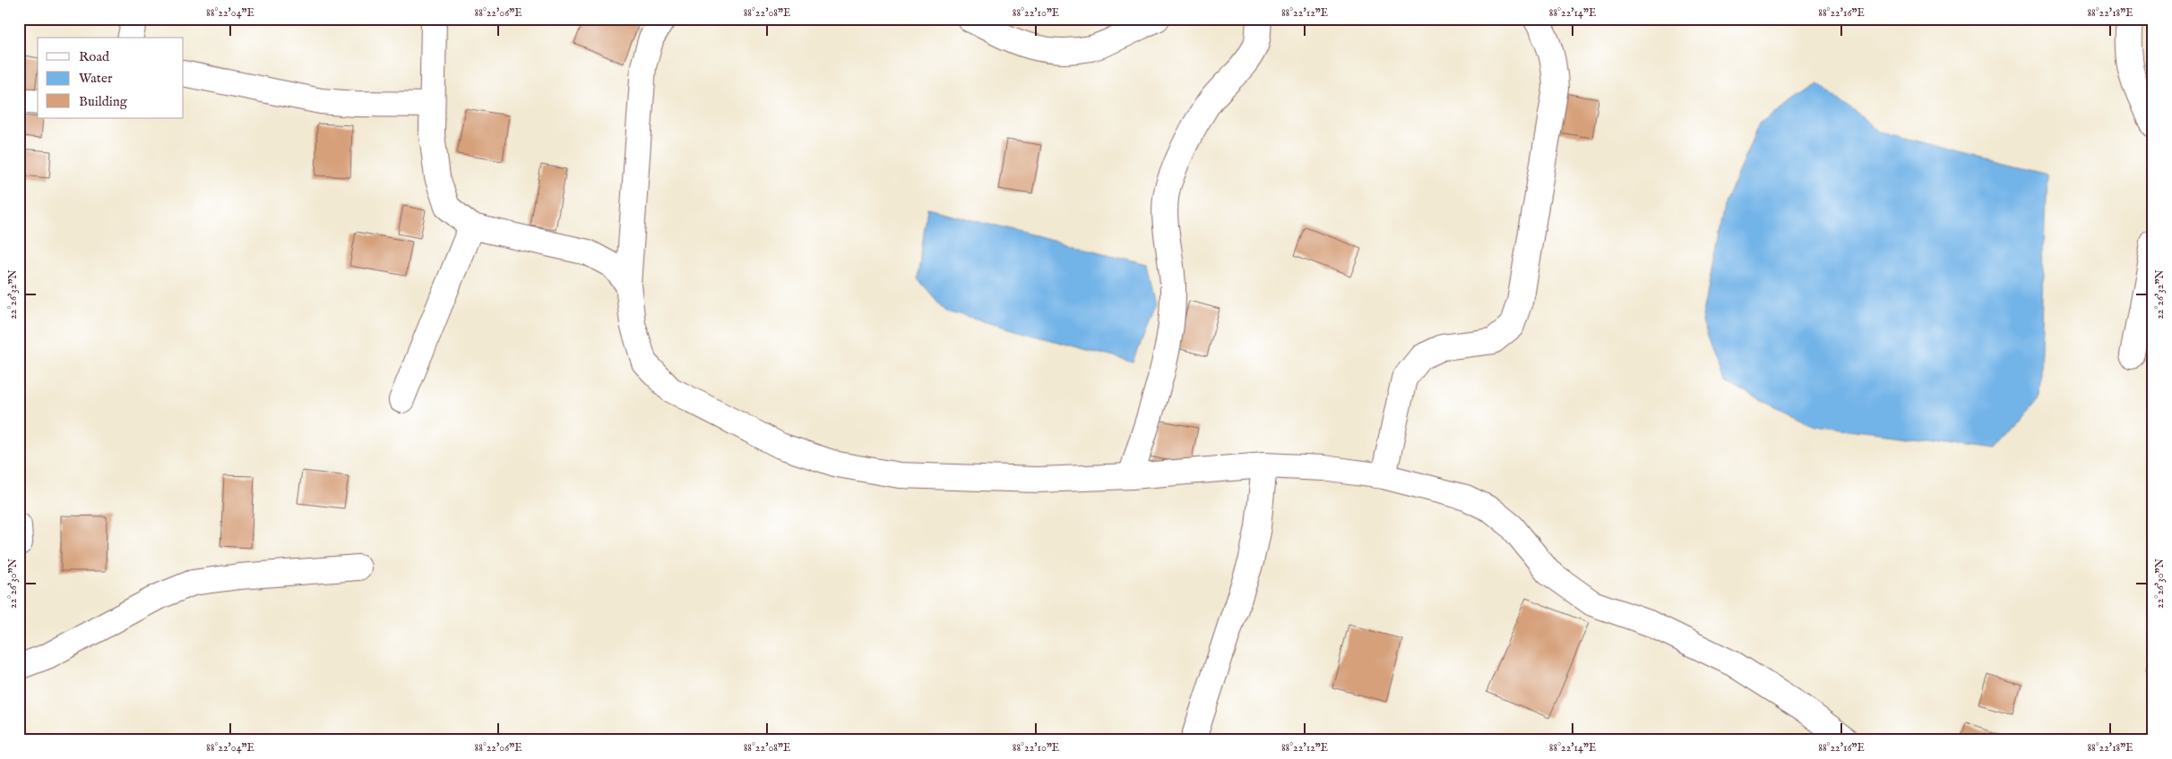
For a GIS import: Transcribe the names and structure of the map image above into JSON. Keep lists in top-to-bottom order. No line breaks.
{"legend":["Road","Water","Building"],"coordinates":["88°22'04\"E","88°22'06\"E","88°22'08\"E","88°22'10\"E","88°22'12\"E","88°22'14\"E","88°22'16\"E","88°22'18\"E","22°26'32\"N","22°26'30\"N"]}
